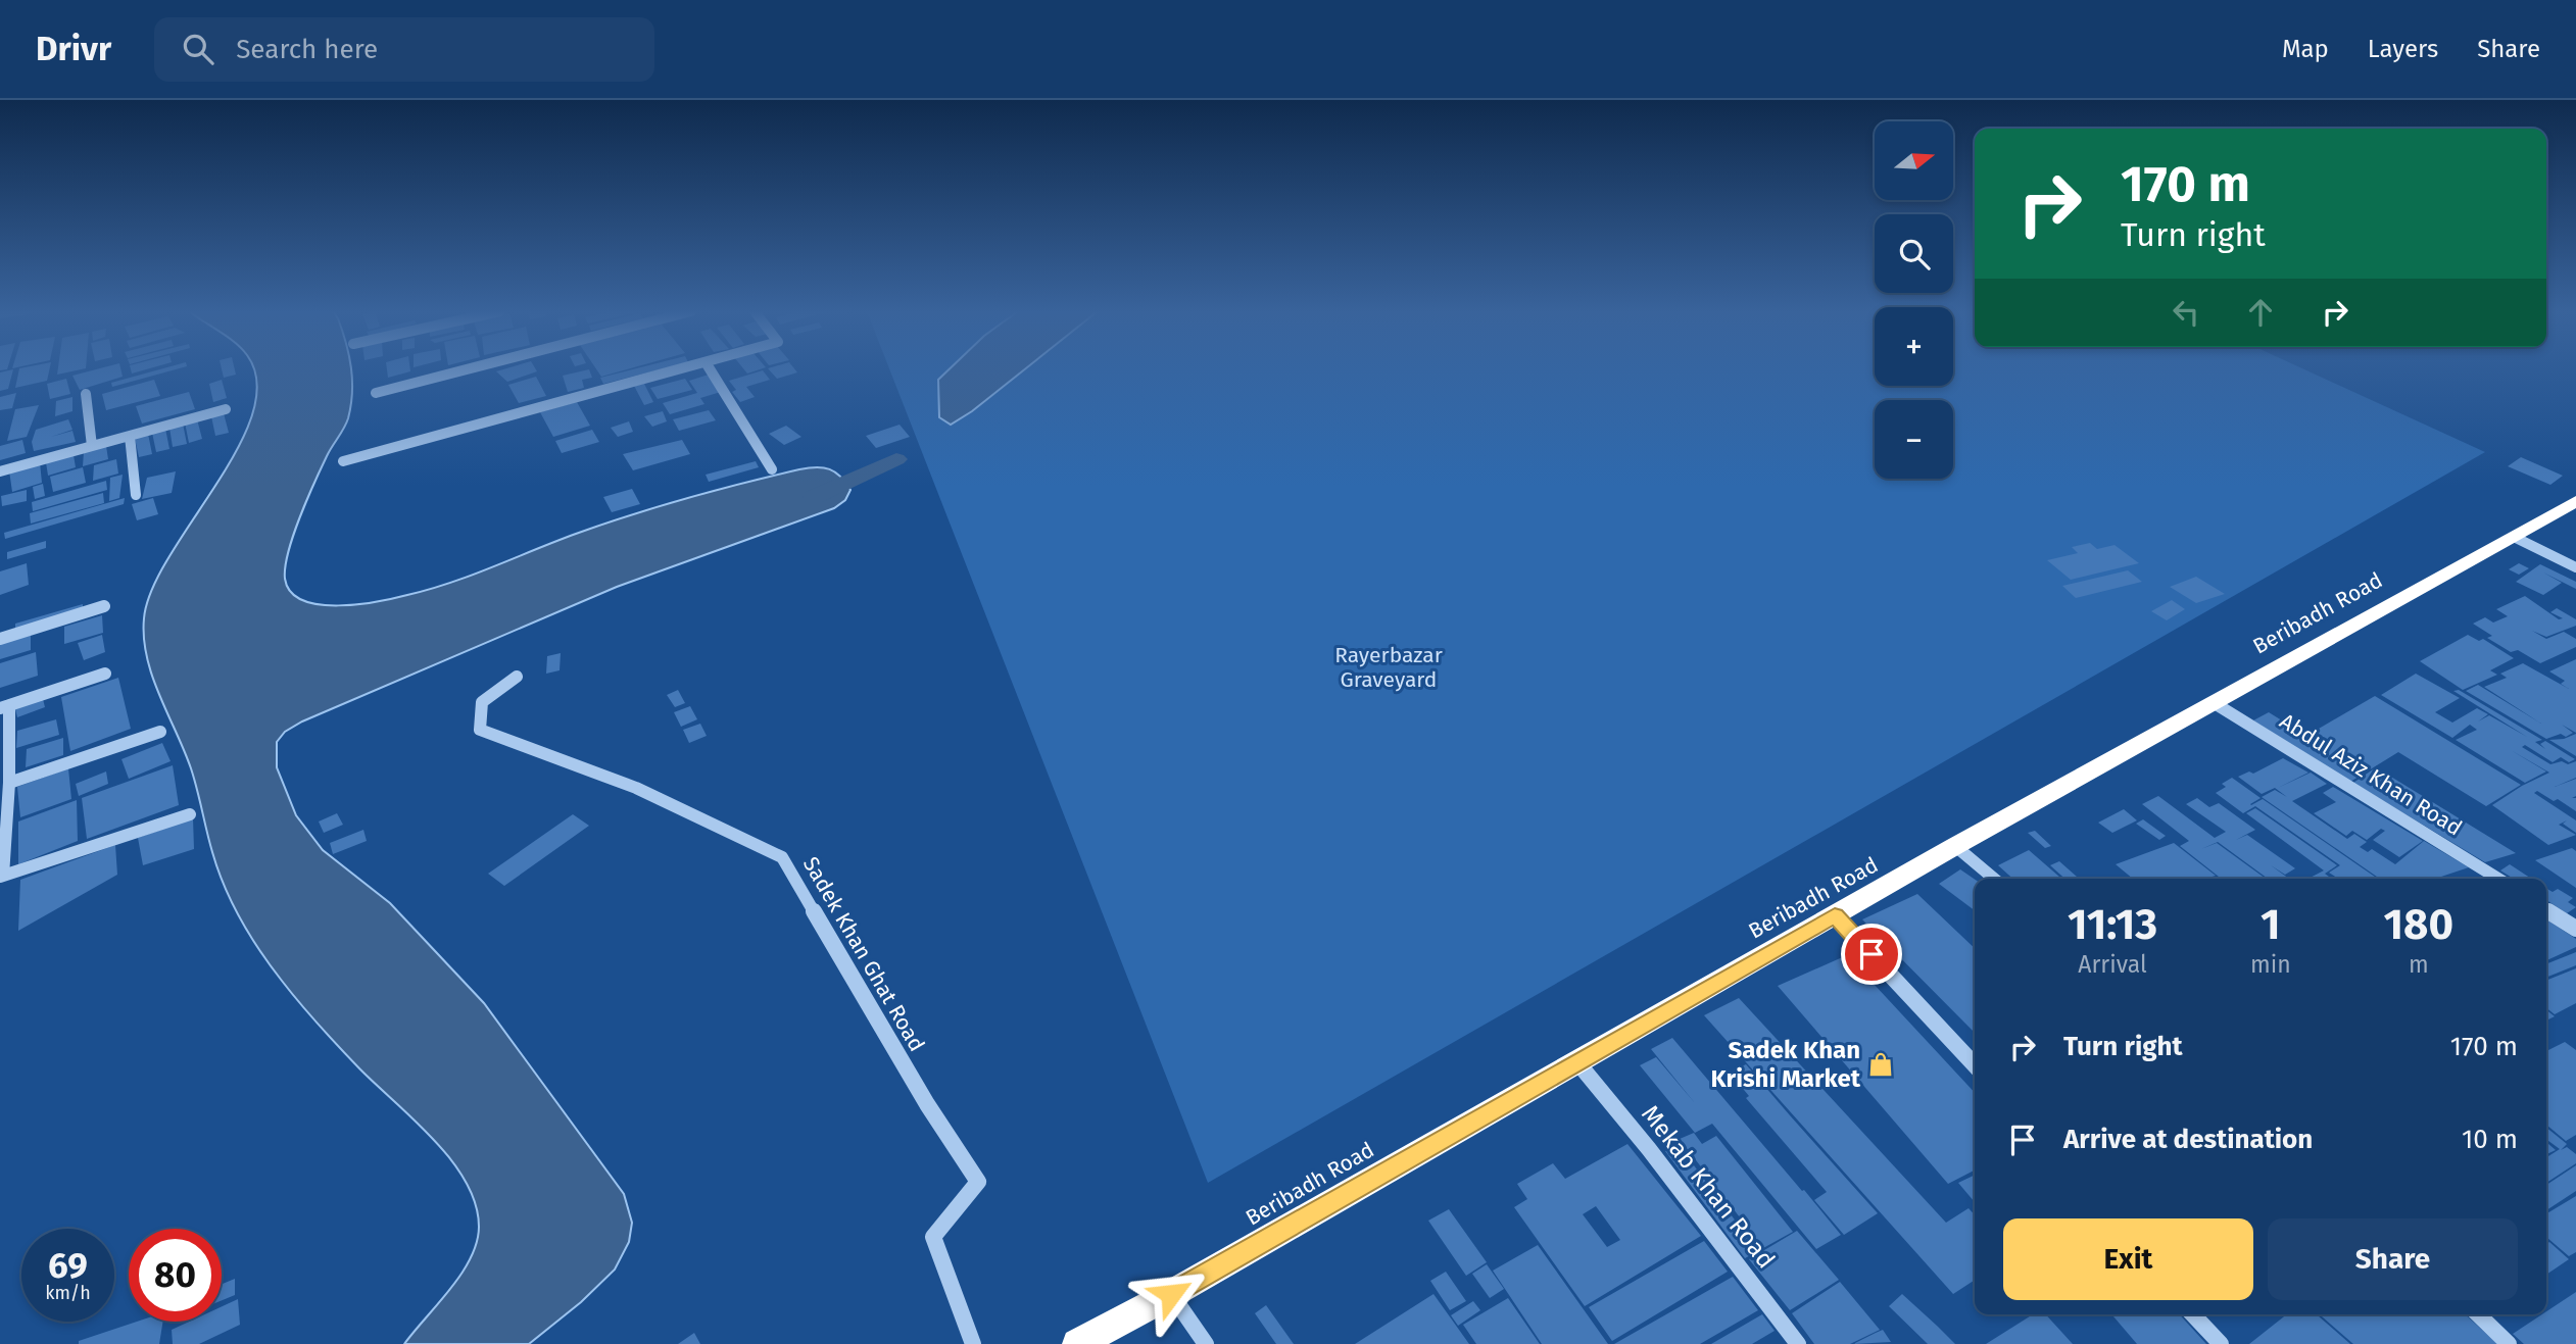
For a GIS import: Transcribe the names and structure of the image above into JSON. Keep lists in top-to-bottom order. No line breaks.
{"streets":{"highway":["Beribadh Road"],"street":["Abdul Aziz Khan Road","Sadek Khan Ghat Road","Mekab Khan Road"]},"crossings":[["Beribadh Road","Abdul Aziz Khan Road"],["Beribadh Road","Mekab Khan Road"]],"parks":["Rayerbazar Graveyard"],"places":{"shop":["Sadek Khan Krishi Market"]},"north":"right","page":{"header":"Drivr","search":"Search here","nav":["Map","Layers","Share"],"map_buttons":["+","−"],"turn":["170 m","Turn right"],"eta":["11:13","Arrival","1","min","180","m"],"list":[{"name":"Turn right","value":"170 m"},{"name":"Arrive at destination","value":"10 m"}],"buttons":["Exit","Share"],"speed":"69 km/h","limit":"80"}}
